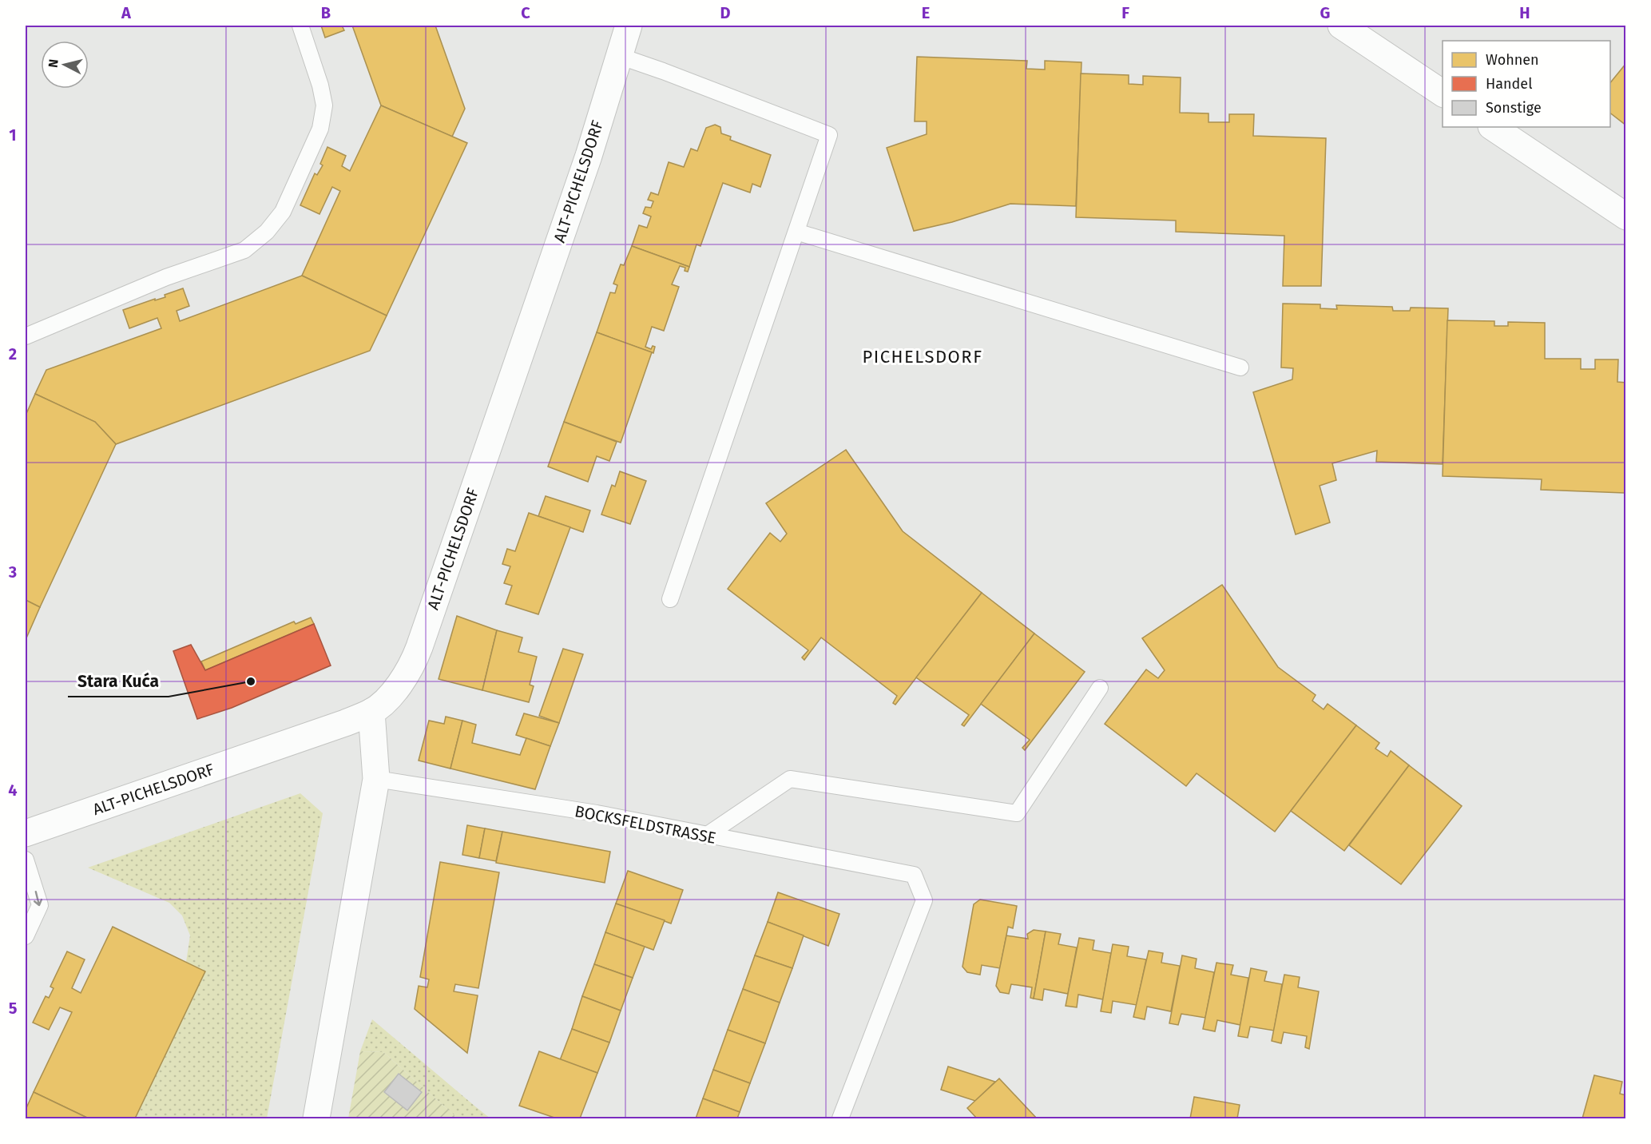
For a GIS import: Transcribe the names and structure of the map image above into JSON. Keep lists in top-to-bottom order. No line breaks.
{"streets":{"street":["ALT-PICHELSDORF"],"lane":["BOCKSFELDSTRASSE"]},"districts":["PICHELSDORF"],"places":["Stara Kuća"],"legend":["Wohnen","Handel","Sonstige"],"north":"left","grid":{"columns":["A","B","C","D","E","F","G","H"],"rows":["1","2","3","4","5"]}}
